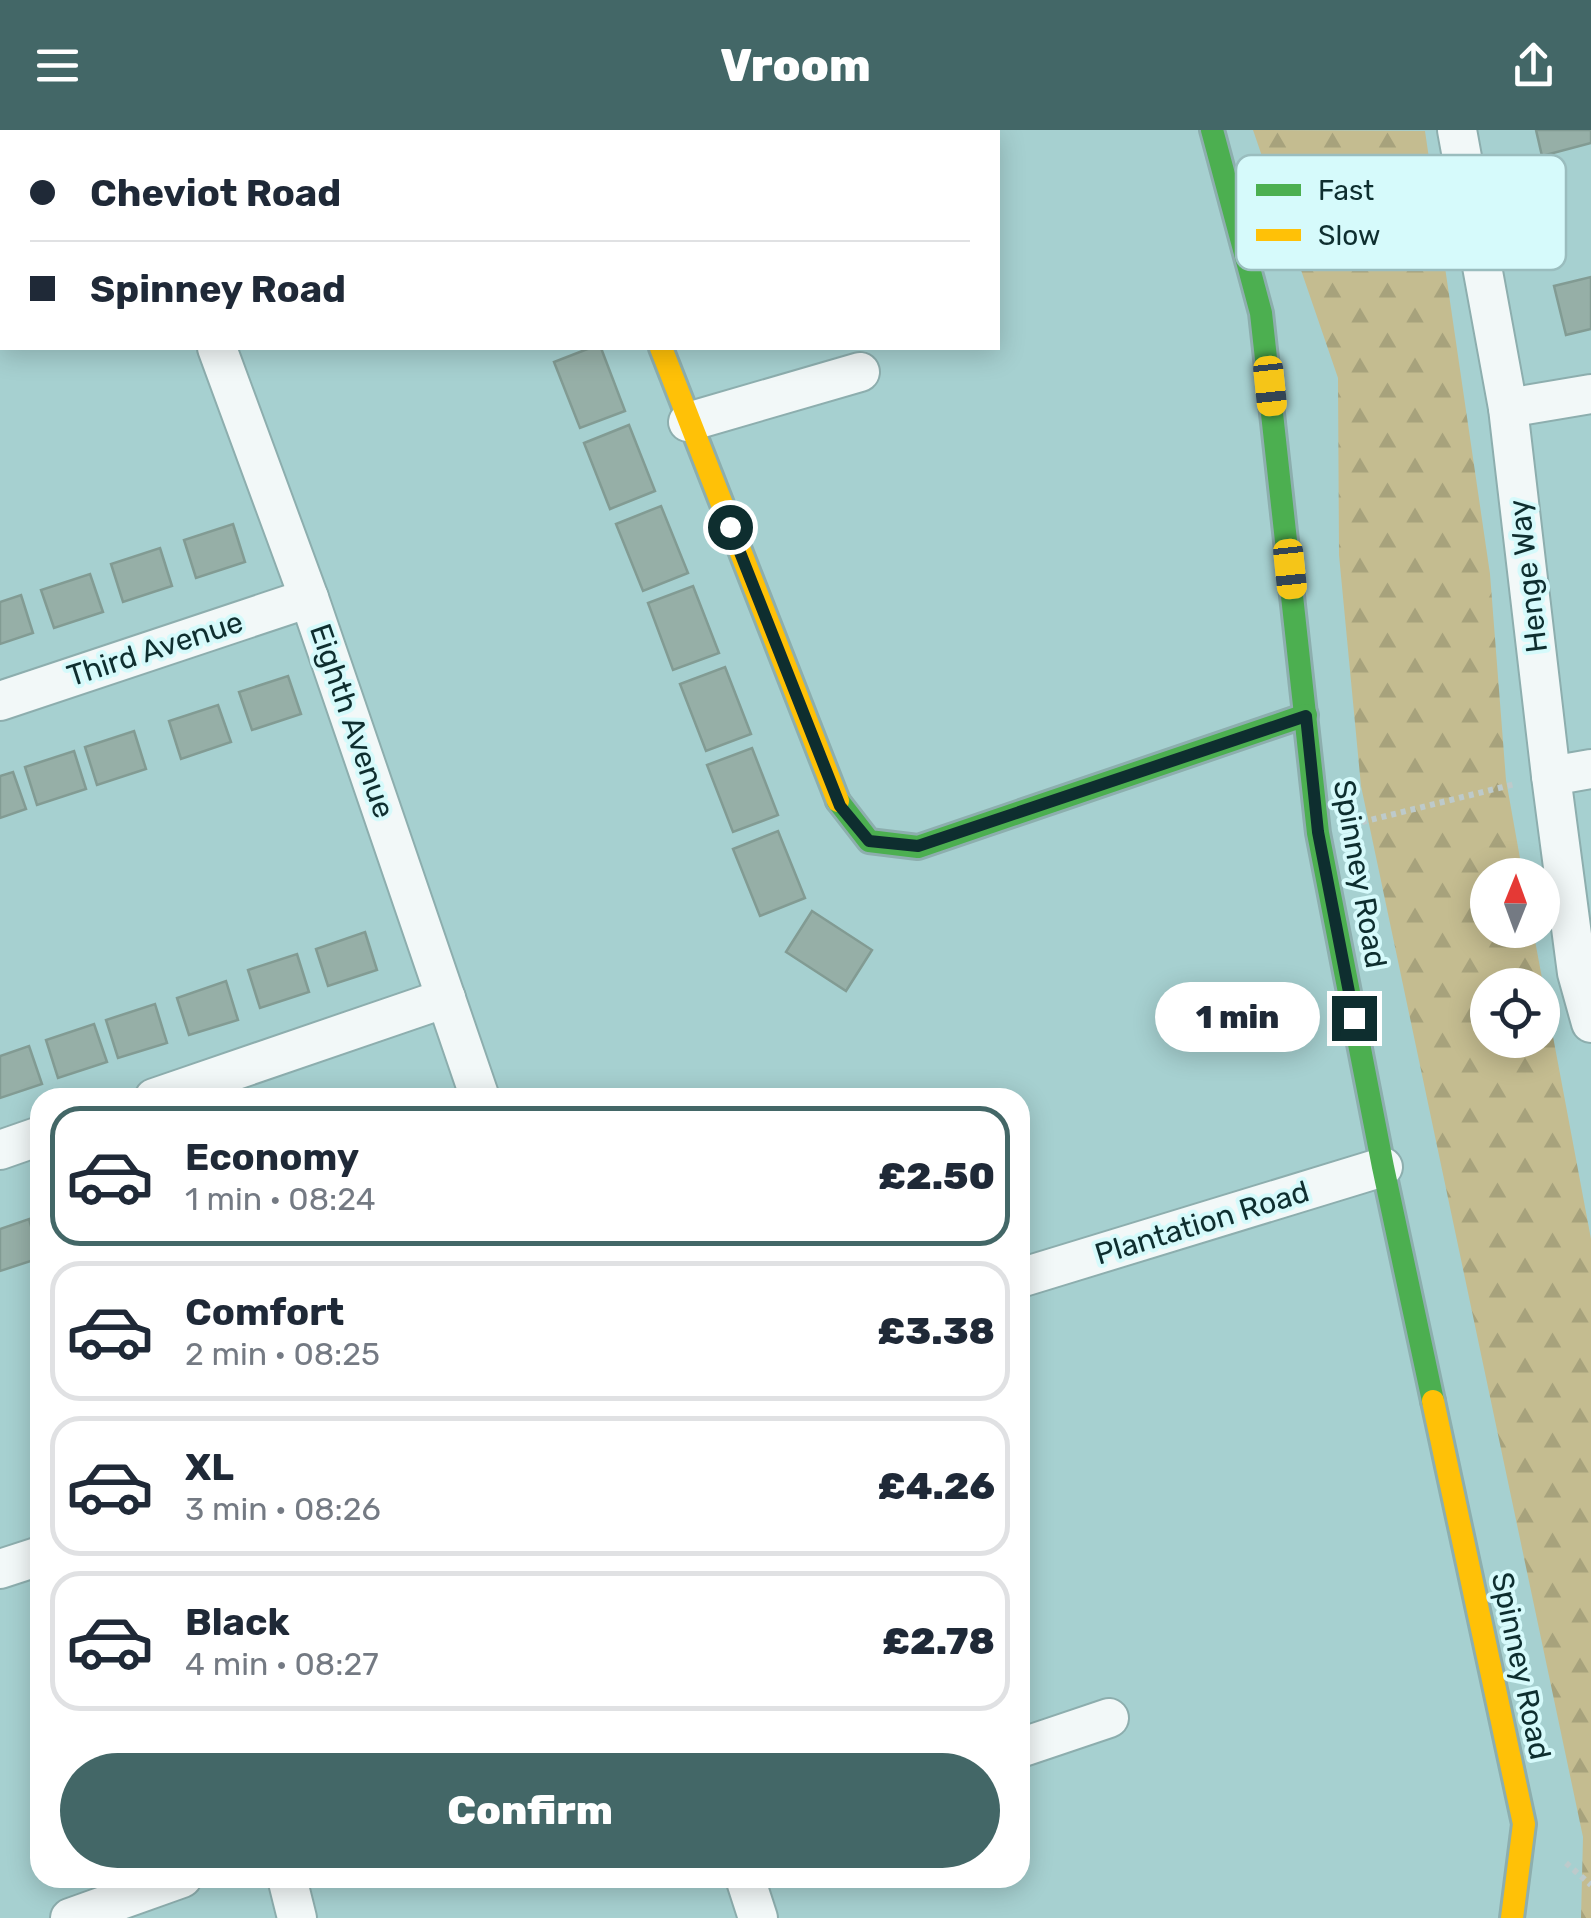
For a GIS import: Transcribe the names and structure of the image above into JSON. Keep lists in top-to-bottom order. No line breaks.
{"streets":{"street":["Henge Way","Third Avenue","Eighth Avenue","Spinney Road","Plantation Road"]},"crossings":[["Third Avenue","Eighth Avenue"],["Spinney Road","Plantation Road"]],"legend":["Fast","Slow"],"north":"top","page":{"header":"Vroom","banner":["Cheviot Road","Spinney Road"],"bubble":"1 min","list":[{"name":"Economy","note":"1 min · 08:24","value":"£2.50"},{"name":"Comfort","note":"2 min · 08:25","value":"£3.38"},{"name":"XL","note":"3 min · 08:26","value":"£4.26"},{"name":"Black","note":"4 min · 08:27","value":"£2.78"}],"buttons":"Confirm"}}
